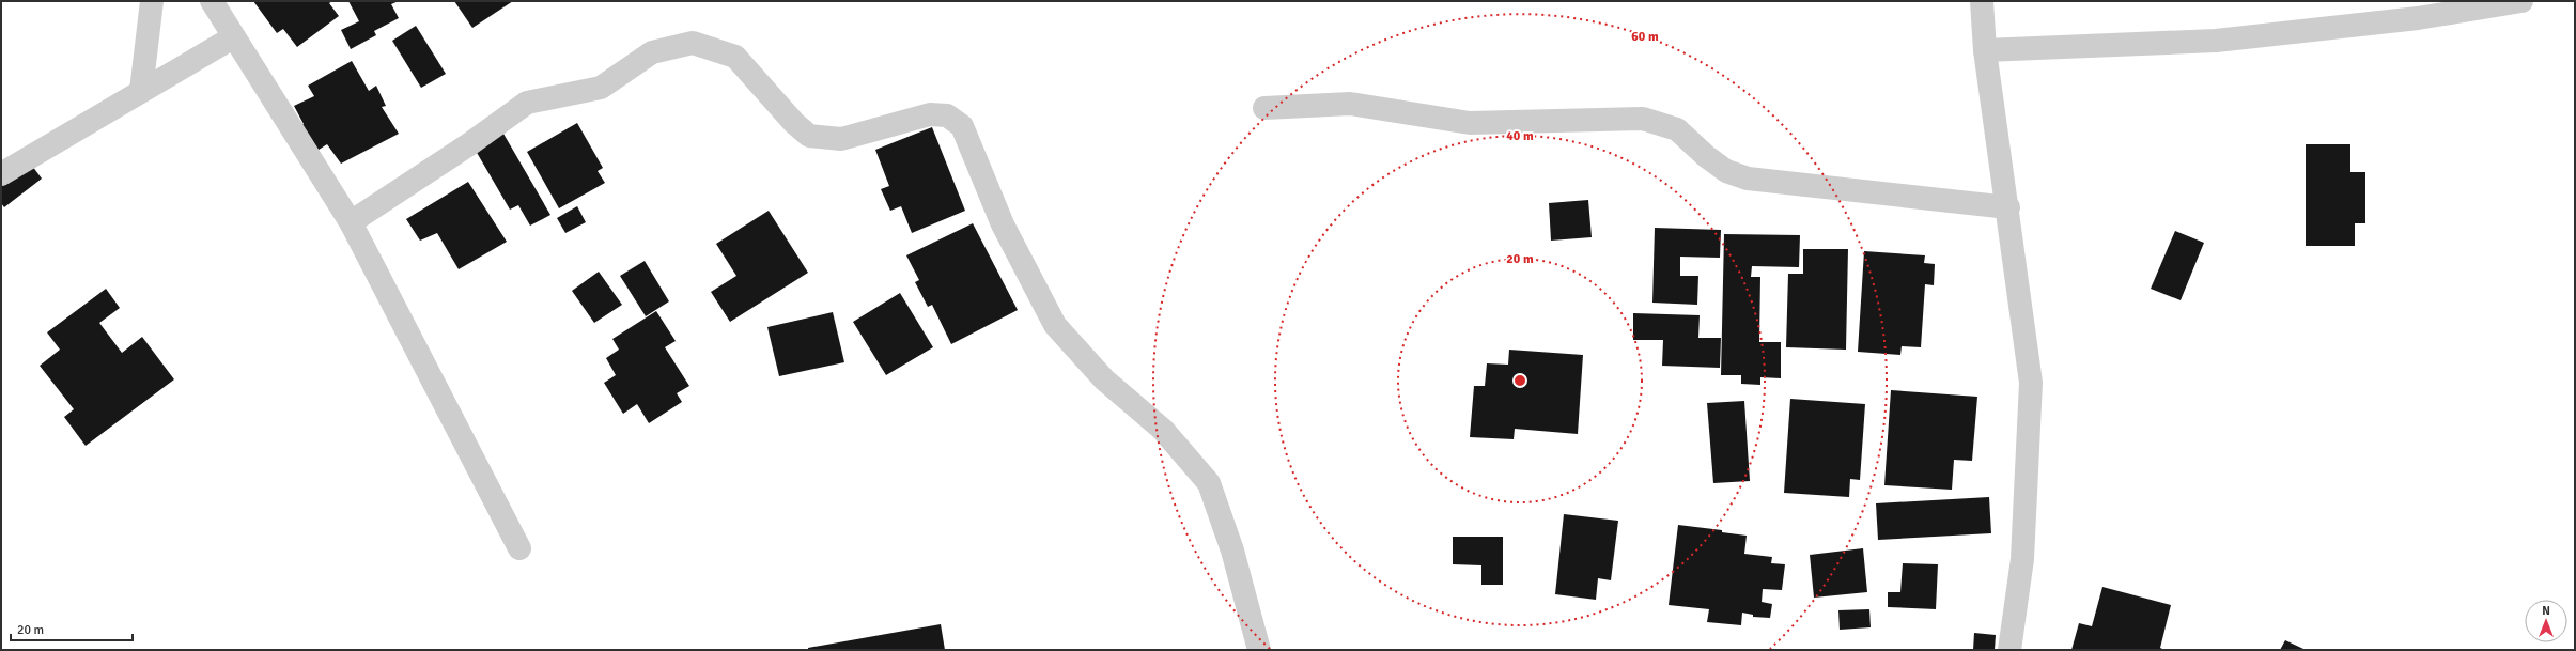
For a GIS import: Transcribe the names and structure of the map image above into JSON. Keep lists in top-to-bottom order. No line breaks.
{"scale_bar":"20 m","north":"top","rings":["60 m","40 m","20 m"]}
